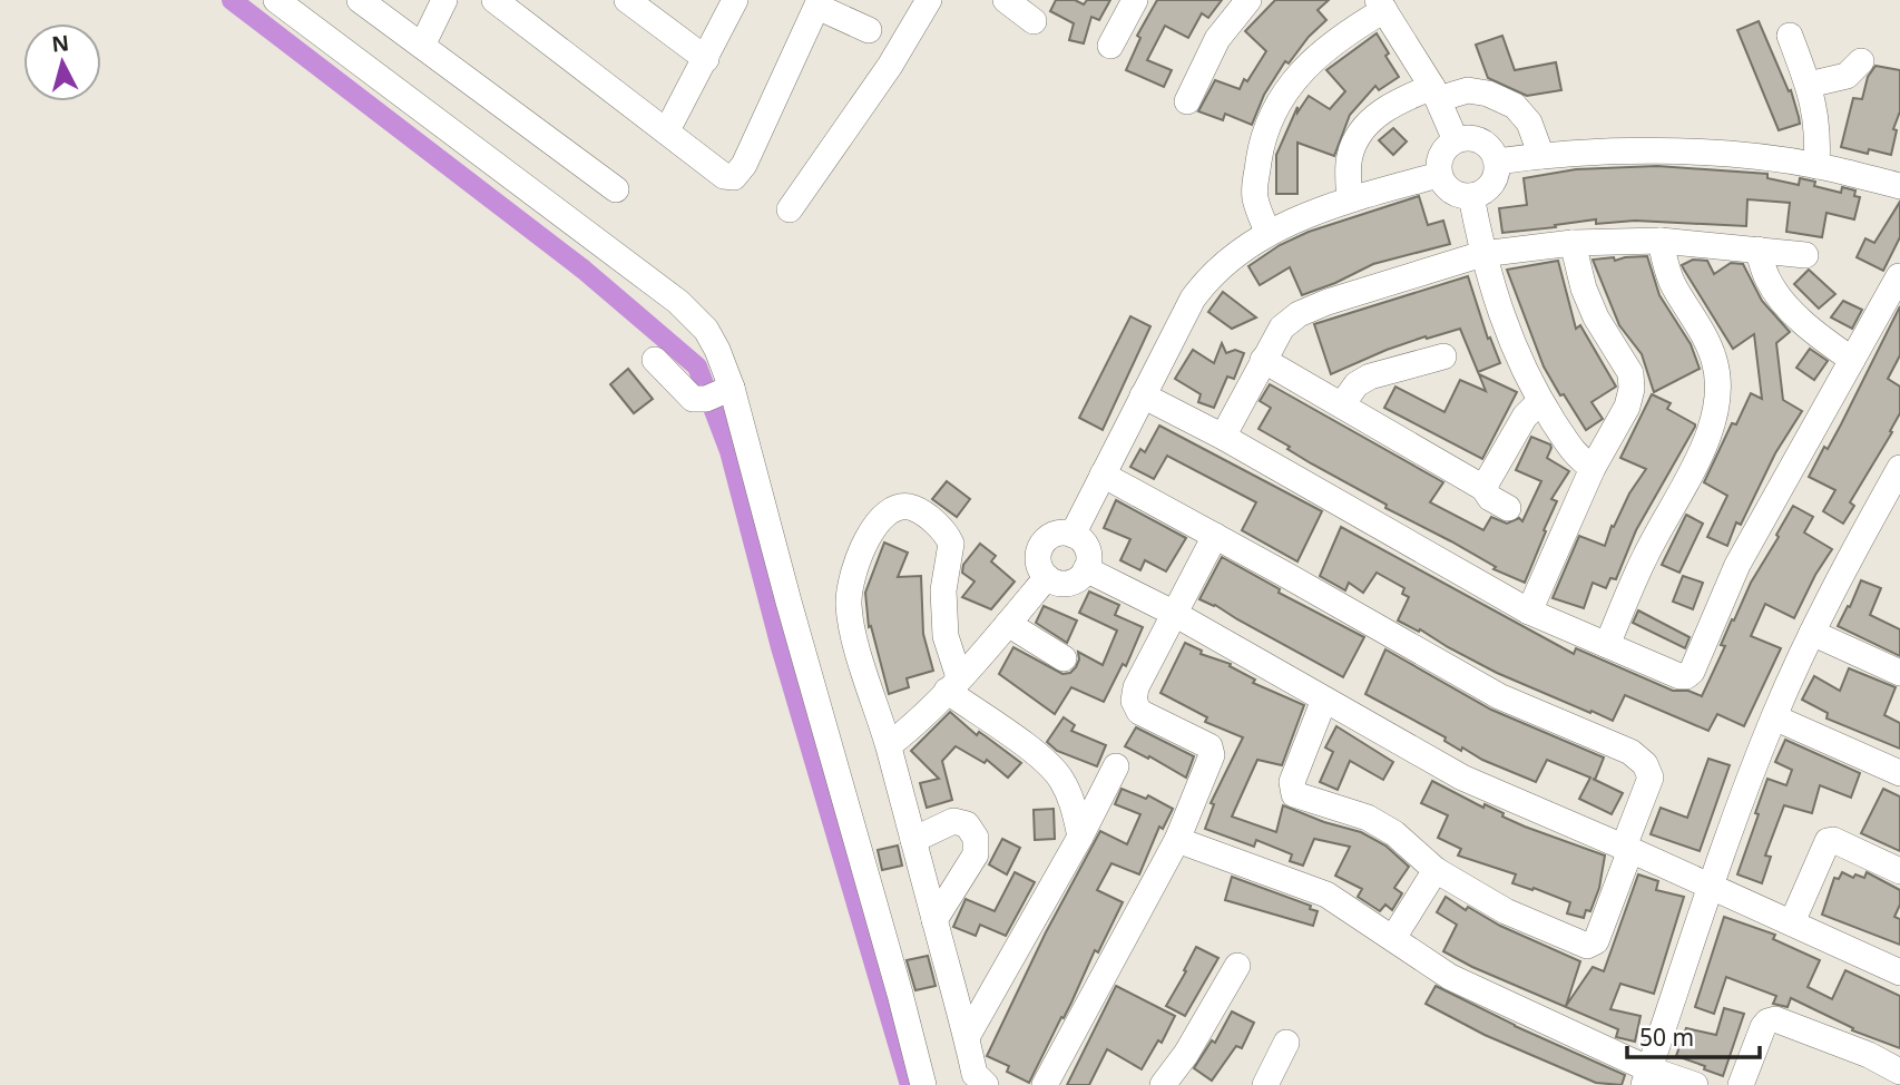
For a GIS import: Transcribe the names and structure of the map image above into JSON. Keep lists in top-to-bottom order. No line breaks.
{"scale_bar":"50 m","north":"top"}
